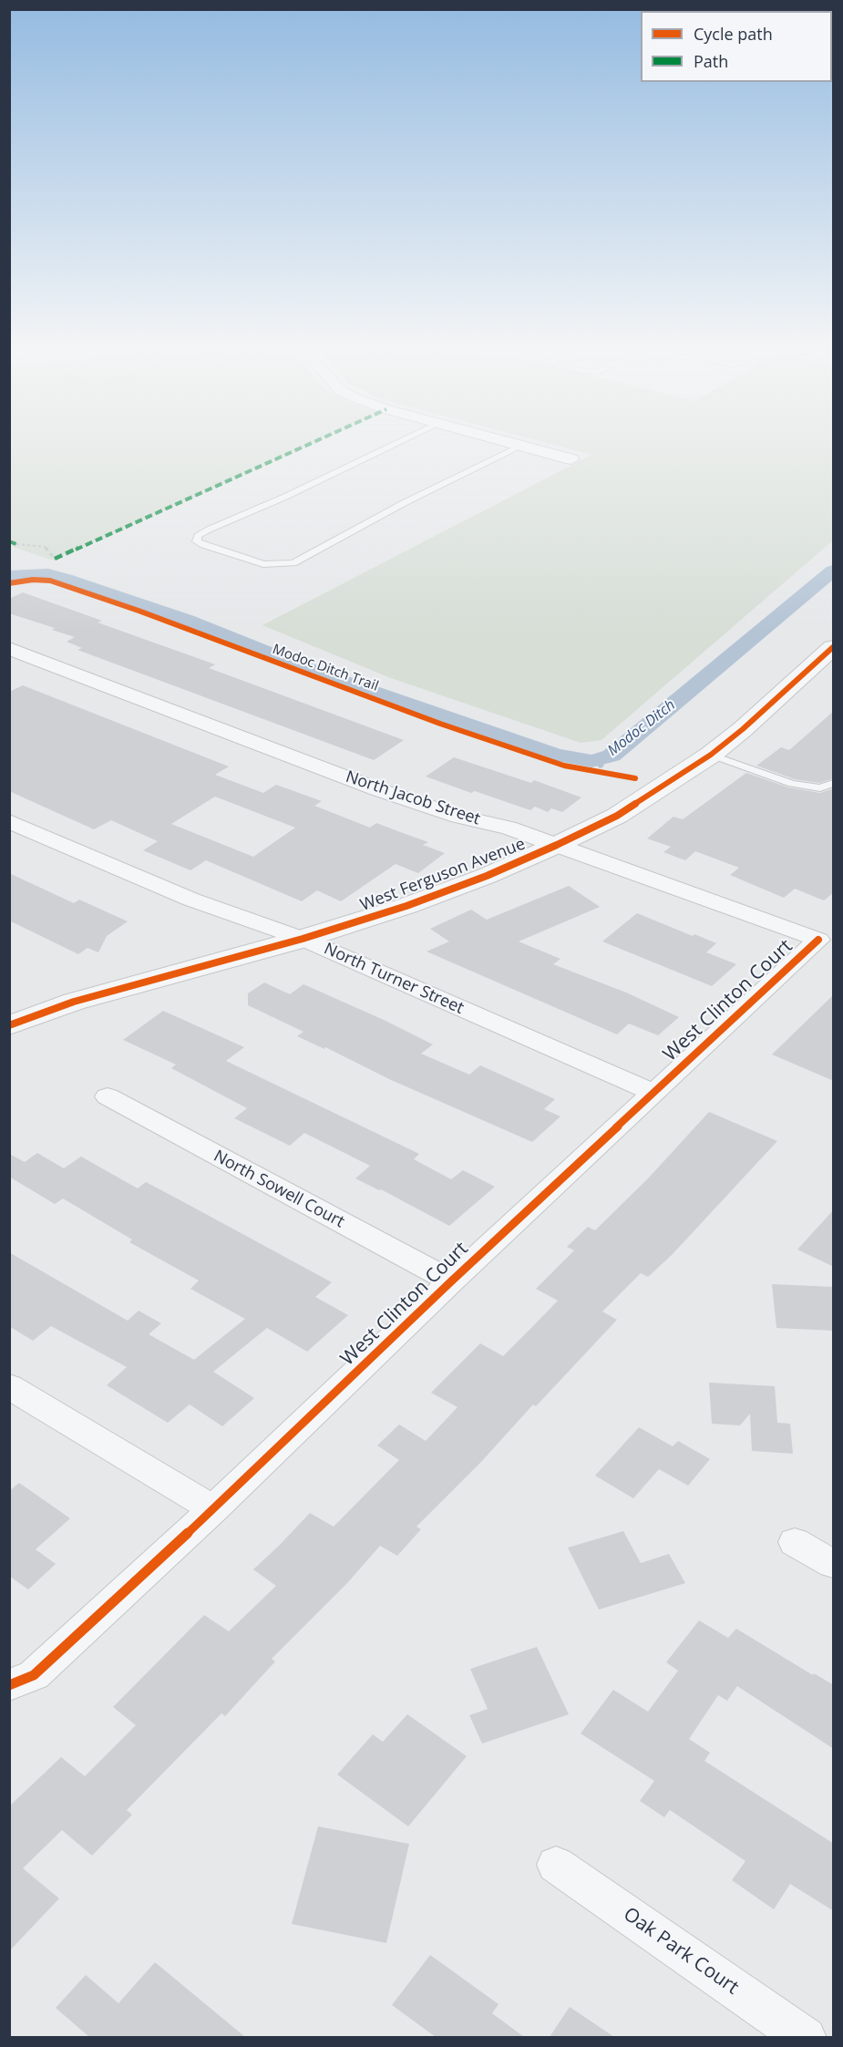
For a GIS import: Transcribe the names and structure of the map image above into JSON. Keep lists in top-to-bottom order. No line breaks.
{"streets":{"street":["North Jacob Street","West Ferguson Avenue","North Turner Street","West Clinton Court","North Sowell Court","Oak Park Court"],"cycle path":["Modoc Ditch Trail"]},"crossings":[["North Jacob Street","West Ferguson Avenue"],["North Jacob Street","West Clinton Court"],["West Ferguson Avenue","North Turner Street"],["North Turner Street","West Clinton Court"],["West Clinton Court","North Sowell Court"]],"water":["Modoc Ditch"],"legend":["Cycle path","Path"]}
